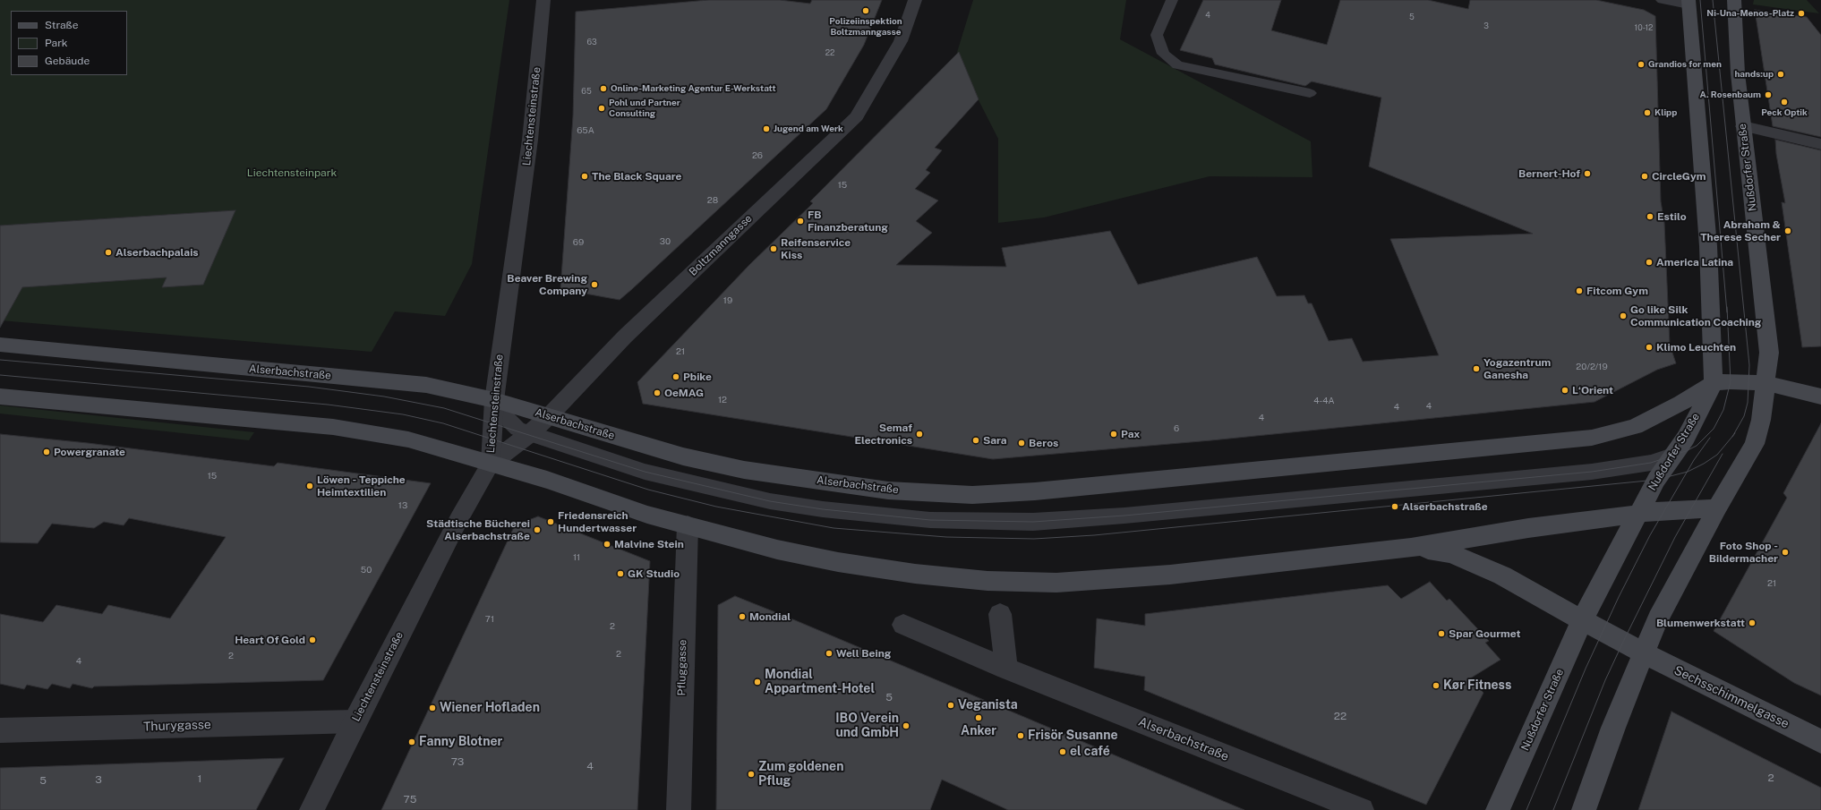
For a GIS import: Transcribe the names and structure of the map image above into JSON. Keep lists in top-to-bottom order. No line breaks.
{"streets":{"main road":["Nußdorfer Straße","Alserbachstraße","Sechsschimmelgasse"],"street":["Liechtensteinstraße","Boltzmanngasse","Pfluggasse","Thurygasse"]},"crossings":[["Liechtensteinstraße","Boltzmanngasse"],["Liechtensteinstraße","Alserbachstraße"],["Liechtensteinstraße","Thurygasse"],["Nußdorfer Straße","Alserbachstraße"],["Nußdorfer Straße","Sechsschimmelgasse"],["Boltzmanngasse","Alserbachstraße"]],"parks":["Liechtensteinpark"],"places":["Polizeiinspektion Boltzmanngasse","Ni-Una-Menos-Platz","Grandios for men","hands:up","Online-Marketing Agentur E-Werkstatt","A. Rosenbaum","Peck Optik","Pohl und Partner Consulting","Klipp","Jugend am Werk","Bernert-Hof","The Black Square","CircleGym","Estilo","FB Finanzberatung","Abraham & Therese Secher","Reifenservice Kiss","Alserbachpalais","America Latina","Beaver Brewing Company","Fitcom Gym","Go like Silk Communication Coaching","Klimo Leuchten","Yogazentrum Ganesha","Pbike","L‘Orient","OeMAG","Semaf Electronics","Pax","Sara","Beros","Powergranate","Löwen - Teppiche Heimtextilien","Alserbachstraße","Friedensreich Hundertwasser","Städtische Bücherei Alserbachstraße","Malvine Stein","Foto Shop - Bildermacher","GK Studio","Mondial","Blumenwerkstatt","Spar Gourmet","Heart Of Gold","Well Being","Mondial Appartment-Hotel","Kør Fitness","Veganista","Wiener Hofladen","Anker","IBO Verein und GmbH","Frisör Susanne","Fanny Blotner","el café","Zum goldenen Pflug"],"house_numbers":["4","5","3","10-12","63","22","65","65A","26","15","28","30","69","19","21","20/2/19","12","4-4A","4","4","4","6","15","13","11","50","21","71","2","2","2","4","5","22","73","4","2","1","3","5","75"],"legend":["Straße","Park","Gebäude"]}
